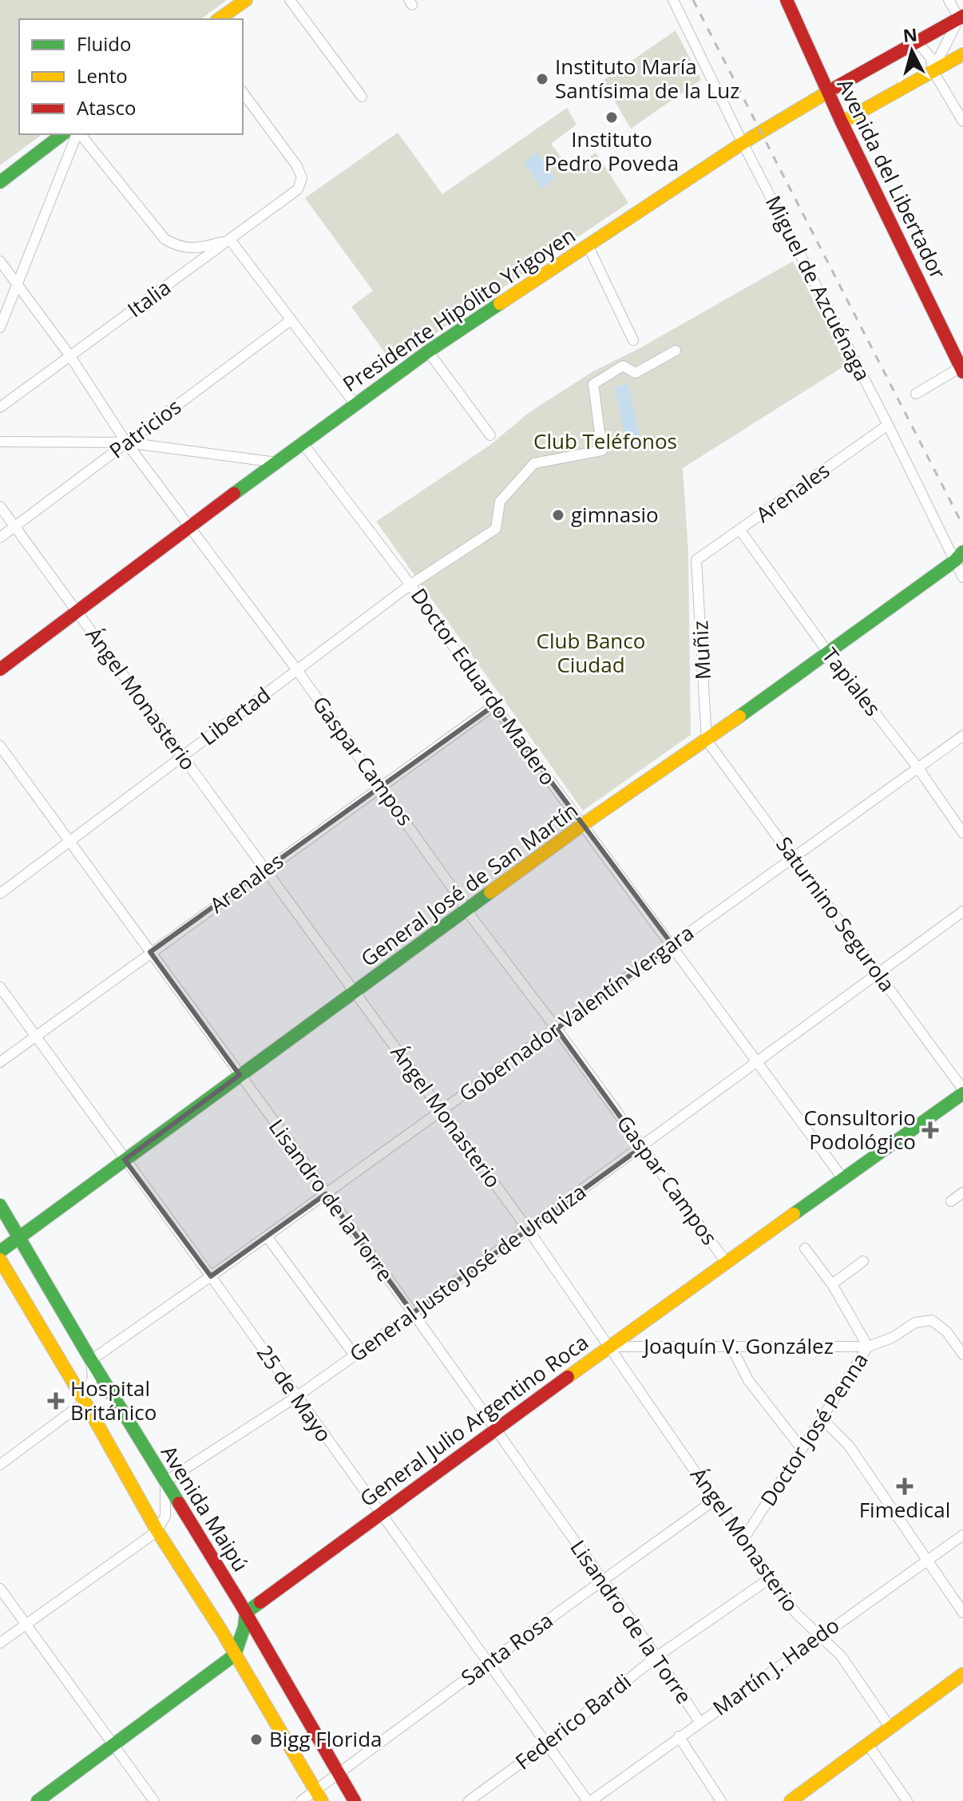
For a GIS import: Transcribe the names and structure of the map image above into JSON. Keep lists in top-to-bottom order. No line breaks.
{"streets":{"street":["Avenida del Libertador","Miguel de Azcuénaga","Italia","Presidente Hipólito Yrigoyen","Patricios","Arenales","Muñiz","Tapiales","Doctor Eduardo Madero","Ángel Monasterio","Libertad","Gaspar Campos","General José de San Martín","Saturnino Segurola","Gobernador Valentín Vergara","Lisandro de la Torre","General Justo José de Urquiza","Joaquín V. González","25 de Mayo","General Julio Argentino Roca","Doctor José Penna","Avenida Maipú","Santa Rosa","Martín J. Haedo","Federico Bardi"]},"crossings":[["Avenida del Libertador","Presidente Hipólito Yrigoyen"],["Miguel de Azcuénaga","Presidente Hipólito Yrigoyen"],["Miguel de Azcuénaga","Arenales"],["Miguel de Azcuénaga","General José de San Martín"],["Italia","Gaspar Campos"],["Presidente Hipólito Yrigoyen","Doctor Eduardo Madero"],["Presidente Hipólito Yrigoyen","Ángel Monasterio"],["Presidente Hipólito Yrigoyen","Gaspar Campos"],["Patricios","Ángel Monasterio"],["Patricios","Gaspar Campos"],["Arenales","Muñiz"],["Arenales","Tapiales"],["Arenales","Doctor Eduardo Madero"],["Arenales","Ángel Monasterio"],["Arenales","Gaspar Campos"],["Arenales","Lisandro de la Torre"],["Arenales","25 de Mayo"],["Muñiz","General José de San Martín"],["Muñiz","Saturnino Segurola"],["Tapiales","General José de San Martín"],["Tapiales","Gobernador Valentín Vergara"],["Doctor Eduardo Madero","Libertad"],["Doctor Eduardo Madero","General José de San Martín"],["Doctor Eduardo Madero","Gobernador Valentín Vergara"],["Doctor Eduardo Madero","General Justo José de Urquiza"],["Doctor Eduardo Madero","General Julio Argentino Roca"],["Ángel Monasterio","Libertad"],["Ángel Monasterio","General José de San Martín"],["Ángel Monasterio","Gobernador Valentín Vergara"],["Ángel Monasterio","General Justo José de Urquiza"],["Ángel Monasterio","Joaquín V. González"],["Ángel Monasterio","General Julio Argentino Roca"],["Ángel Monasterio","Doctor José Penna"],["Ángel Monasterio","Santa Rosa"],["Ángel Monasterio","Martín J. Haedo"],["Ángel Monasterio","Federico Bardi"],["Libertad","Gaspar Campos"],["Libertad","Lisandro de la Torre"],["Gaspar Campos","General José de San Martín"],["Gaspar Campos","Gobernador Valentín Vergara"],["Gaspar Campos","General Justo José de Urquiza"],["Gaspar Campos","General Julio Argentino Roca"],["General José de San Martín","Saturnino Segurola"],["General José de San Martín","Lisandro de la Torre"],["General José de San Martín","25 de Mayo"],["General José de San Martín","Avenida Maipú"],["Saturnino Segurola","Gobernador Valentín Vergara"],["Saturnino Segurola","General Justo José de Urquiza"],["Saturnino Segurola","General Julio Argentino Roca"],["Gobernador Valentín Vergara","Lisandro de la Torre"],["Gobernador Valentín Vergara","25 de Mayo"],["Gobernador Valentín Vergara","Avenida Maipú"],["Lisandro de la Torre","General Justo José de Urquiza"],["Lisandro de la Torre","General Julio Argentino Roca"],["Lisandro de la Torre","Santa Rosa"],["Lisandro de la Torre","Martín J. Haedo"],["Lisandro de la Torre","Federico Bardi"],["General Justo José de Urquiza","25 de Mayo"],["General Justo José de Urquiza","Avenida Maipú"],["Joaquín V. González","General Julio Argentino Roca"],["Joaquín V. González","Doctor José Penna"],["25 de Mayo","General Julio Argentino Roca"],["25 de Mayo","Santa Rosa"],["25 de Mayo","Martín J. Haedo"],["25 de Mayo","Federico Bardi"],["General Julio Argentino Roca","Avenida Maipú"],["Avenida Maipú","Santa Rosa"]],"parks":["Club Teléfonos","Club Banco Ciudad"],"places":{"other":["Instituto María Santísima de la Luz","Instituto Pedro Poveda","gimnasio","Bigg Florida"],"health":["Consultorio Podológico","Hospital Británico","Fimedical"]},"legend":["Fluido","Lento","Atasco"],"north":"top"}
